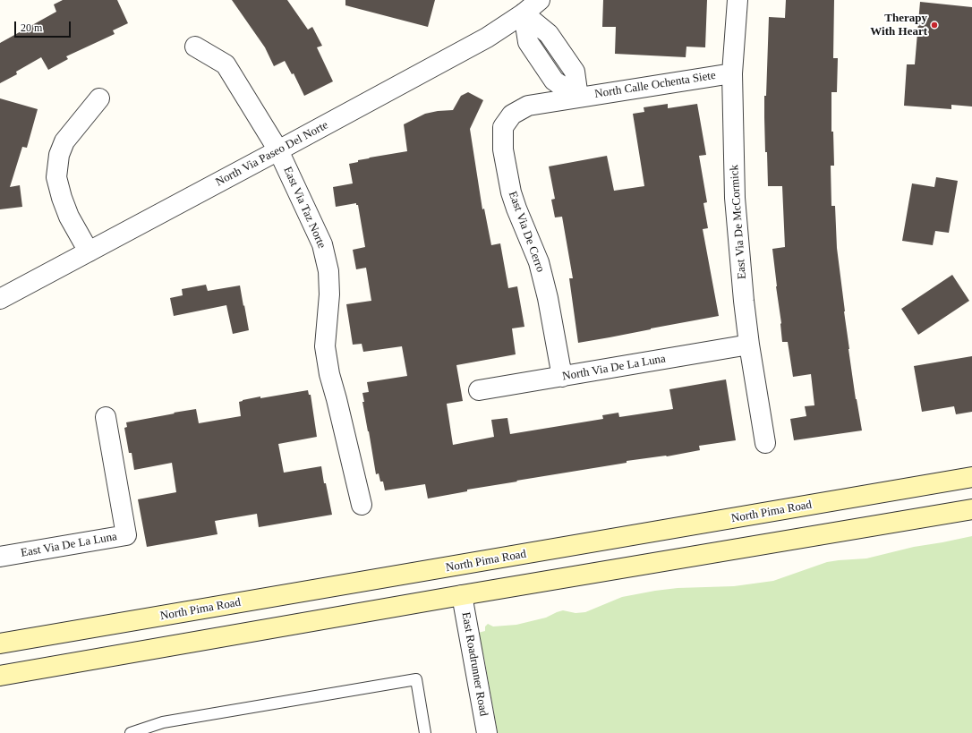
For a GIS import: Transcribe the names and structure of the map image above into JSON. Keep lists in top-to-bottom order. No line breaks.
{"streets":{"main road":["North Pima Road"],"street":["North Calle Ochenta Siete","North Via Paseo Del Norte","East Via Taz Norte","East Via De McCormick","East Via De Cerro","North Via De La Luna","East Via De La Luna","East Roadrunner Road"]},"crossings":[["North Calle Ochenta Siete","East Via De McCormick"],["North Calle Ochenta Siete","East Via De Cerro"],["North Via Paseo Del Norte","East Via Taz Norte"],["East Via De McCormick","North Via De La Luna"],["East Via De Cerro","North Via De La Luna"]],"places":["Therapy With Heart"],"scale_bar":"20 m"}
